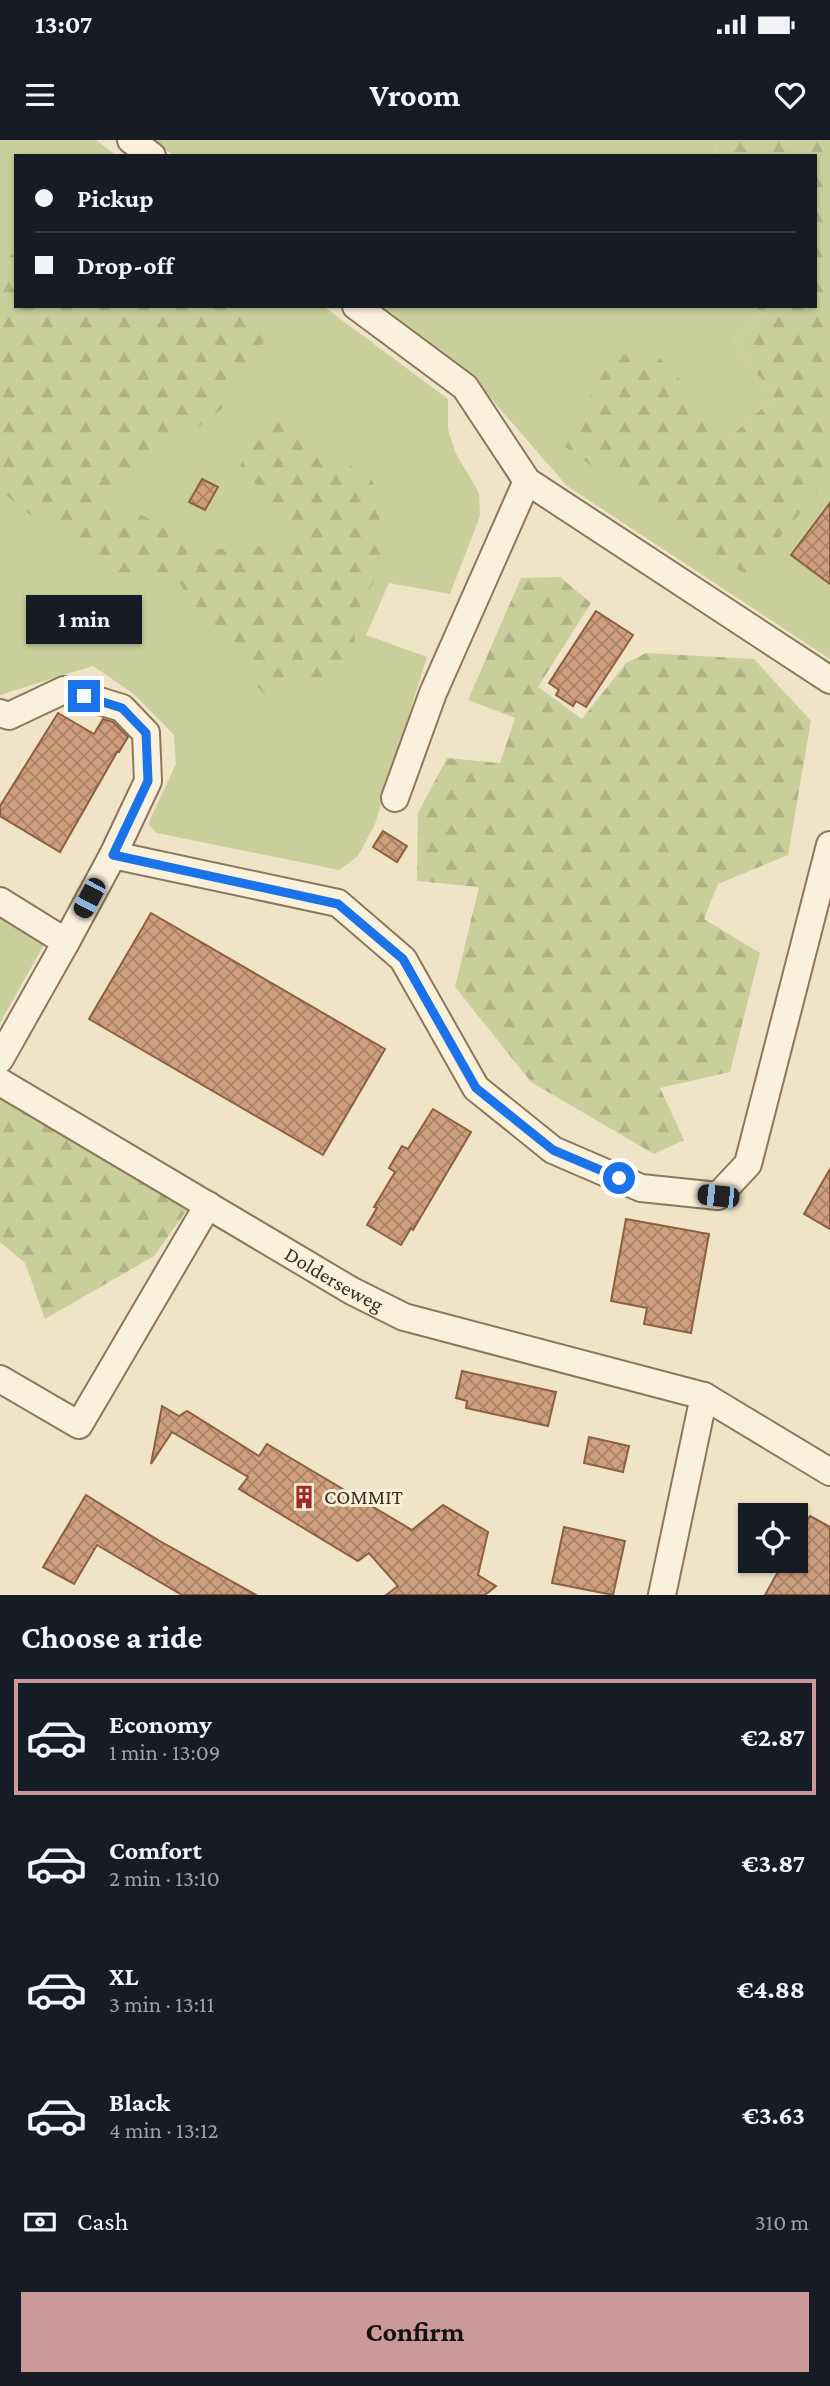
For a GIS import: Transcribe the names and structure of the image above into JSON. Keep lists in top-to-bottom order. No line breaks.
{"streets":{"lane":["Dolderseweg"]},"places":{"building":["COMMIT"]},"page":{"status":"13:07","header":"Vroom","banner":["Pickup","Drop-off"],"bubble":"1 min","heading":"Choose a ride","list":[{"name":"Economy","note":"1 min · 13:09","value":"€2.87"},{"name":"Comfort","note":"2 min · 13:10","value":"€3.87"},{"name":"XL","note":"3 min · 13:11","value":"€4.88"},{"name":"Black","note":"4 min · 13:12","value":"€3.63"}],"pay":["Cash","310 m"],"buttons":"Confirm"}}
